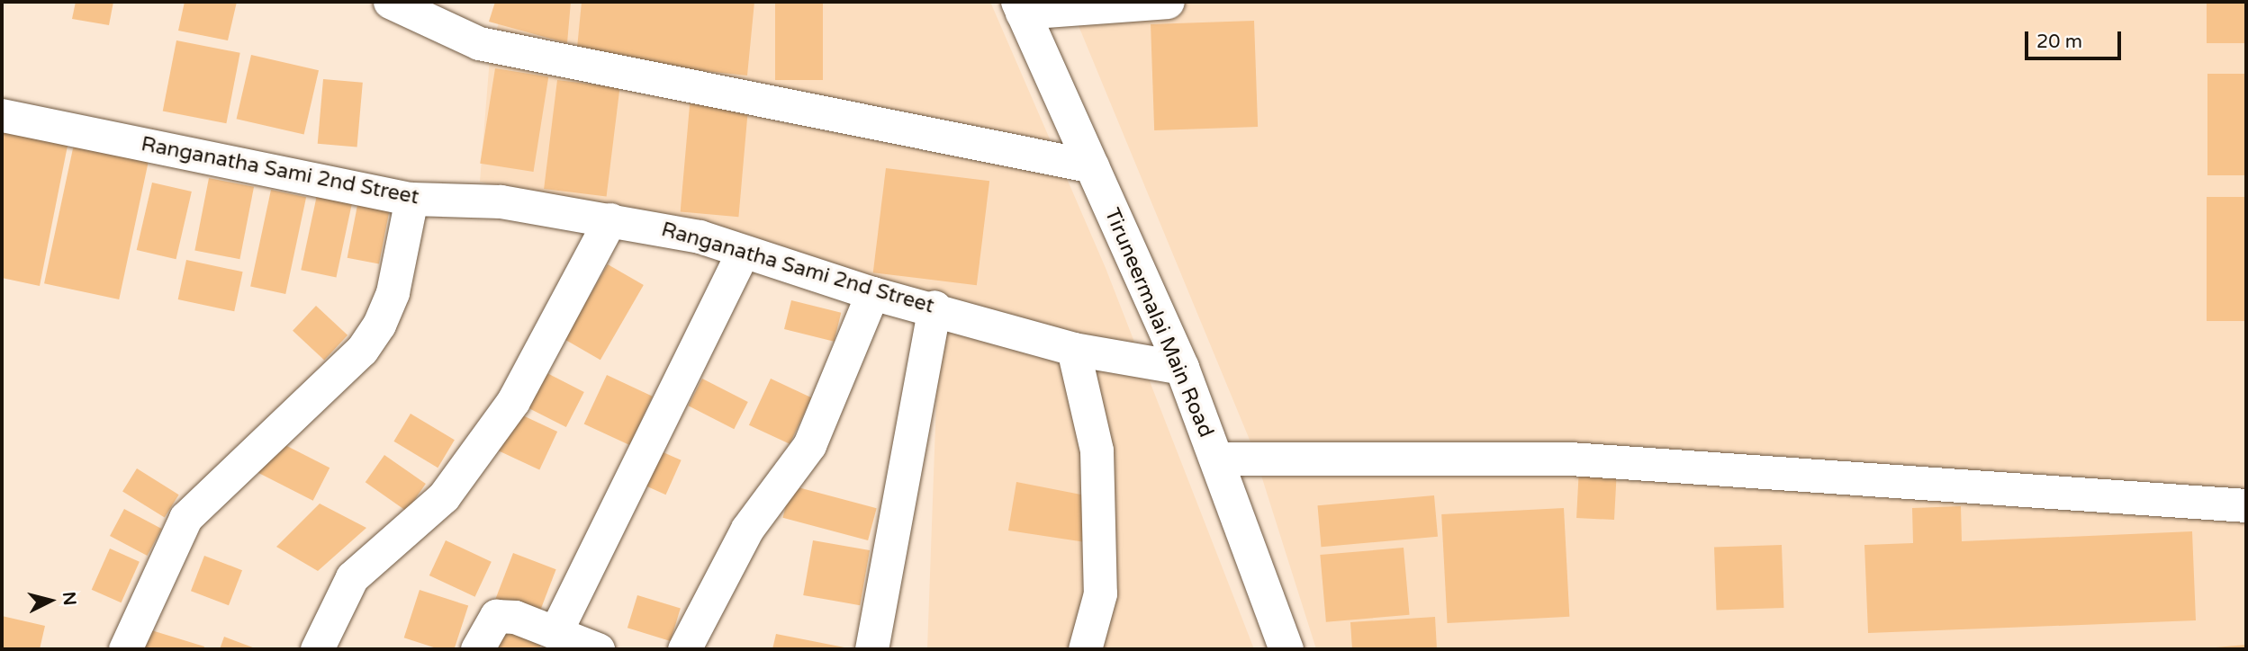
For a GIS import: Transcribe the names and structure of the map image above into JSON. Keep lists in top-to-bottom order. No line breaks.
{"streets":{"main road":["Tiruneermalai Main Road"],"street":["Ranganatha Sami 2nd Street"]},"crossings":[["Ranganatha Sami 2nd Street","Tiruneermalai Main Road"]],"scale_bar":"20 m","north":"right"}
